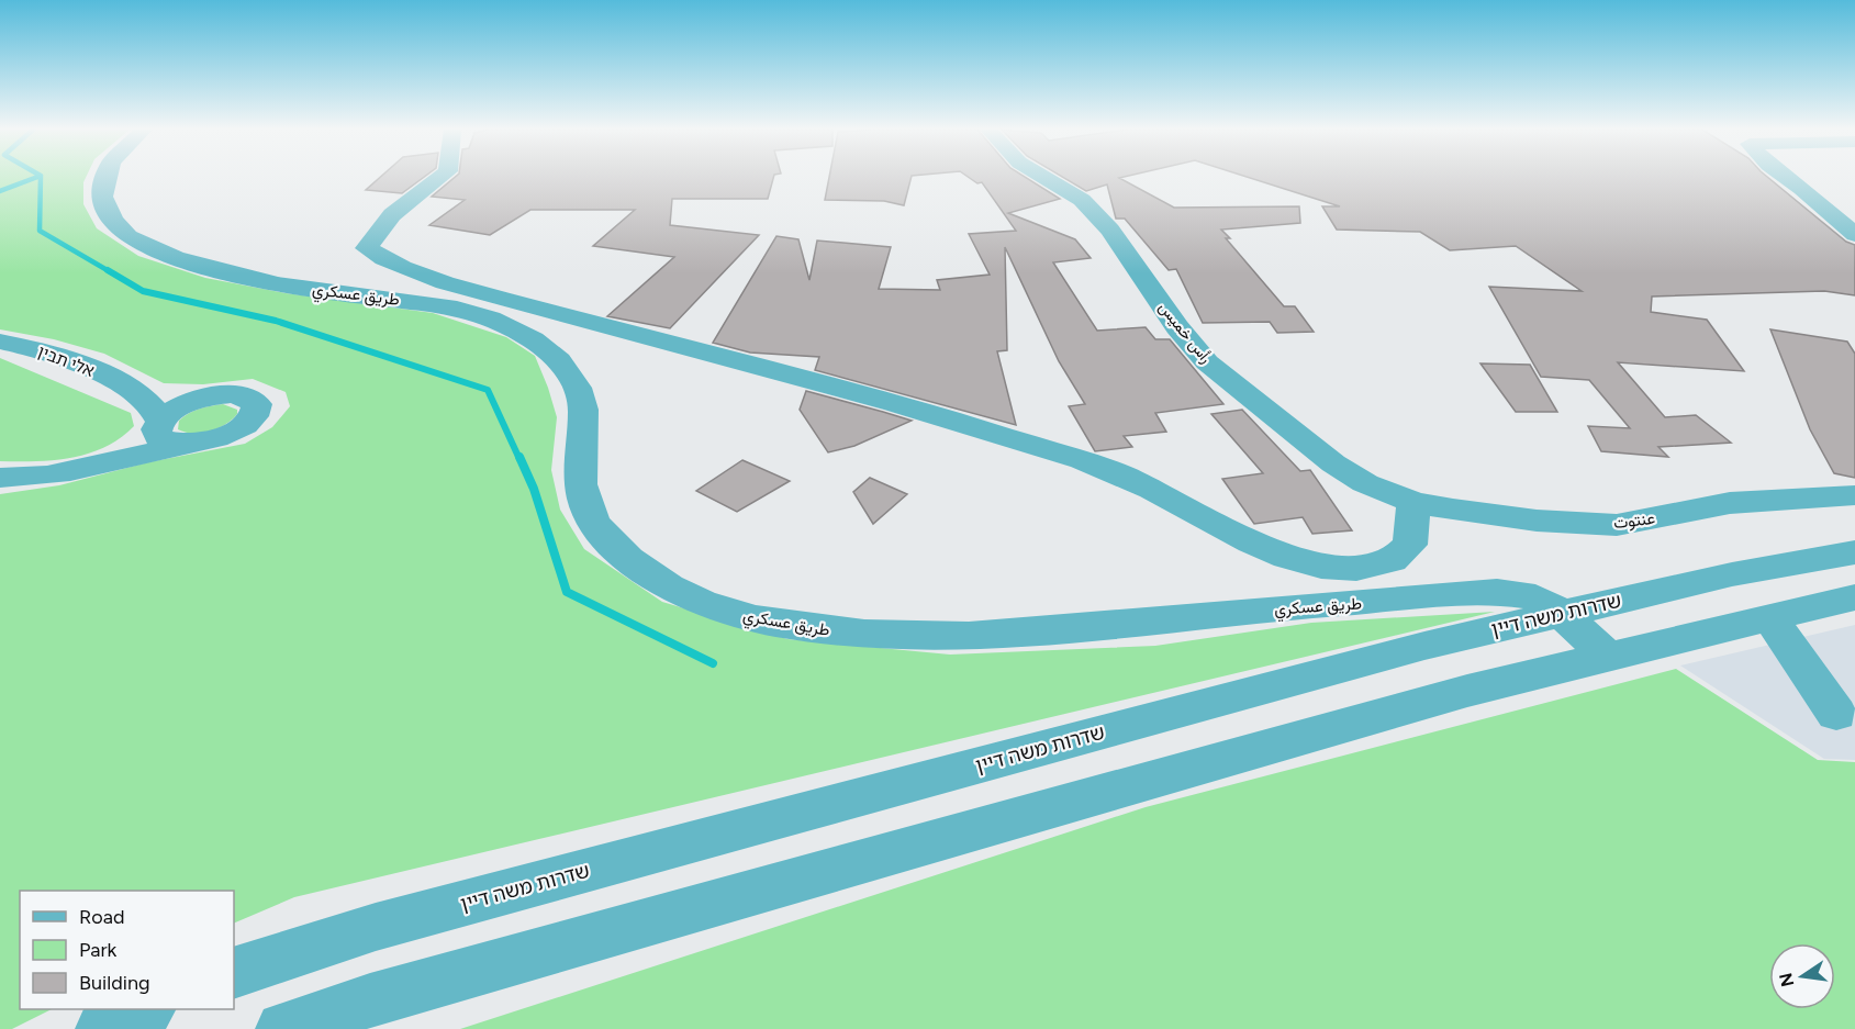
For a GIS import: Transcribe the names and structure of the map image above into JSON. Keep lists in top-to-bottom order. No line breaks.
{"streets":{"street":["طريق عسكري","رأس خميس","אלי תבין","عنتوت","שדרות משה דיין"]},"crossings":[["طريق عسكري","שדרות משה דיין"],["رأس خميس","عنتوت"]],"legend":["Road","Park","Building"],"north":"left"}
